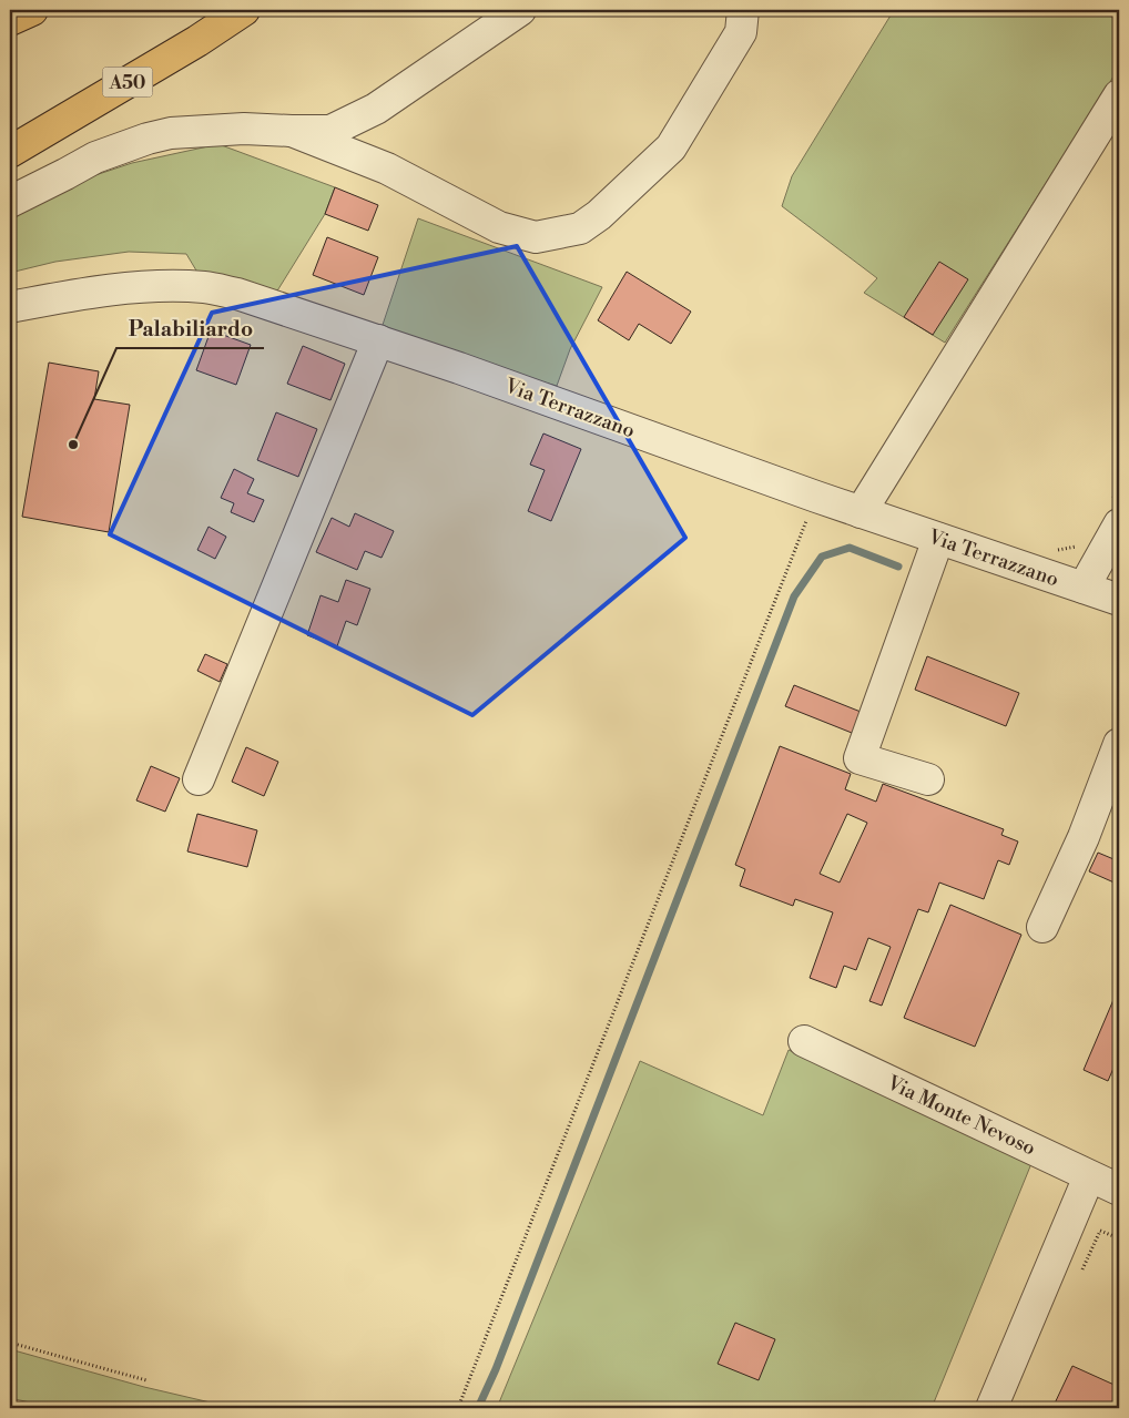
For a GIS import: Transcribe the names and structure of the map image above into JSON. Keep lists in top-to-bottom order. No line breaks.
{"streets":{"highway":["A50"],"street":["Via Terrazzano","Via Monte Nevoso"]},"places":["Palabiliardo"]}
